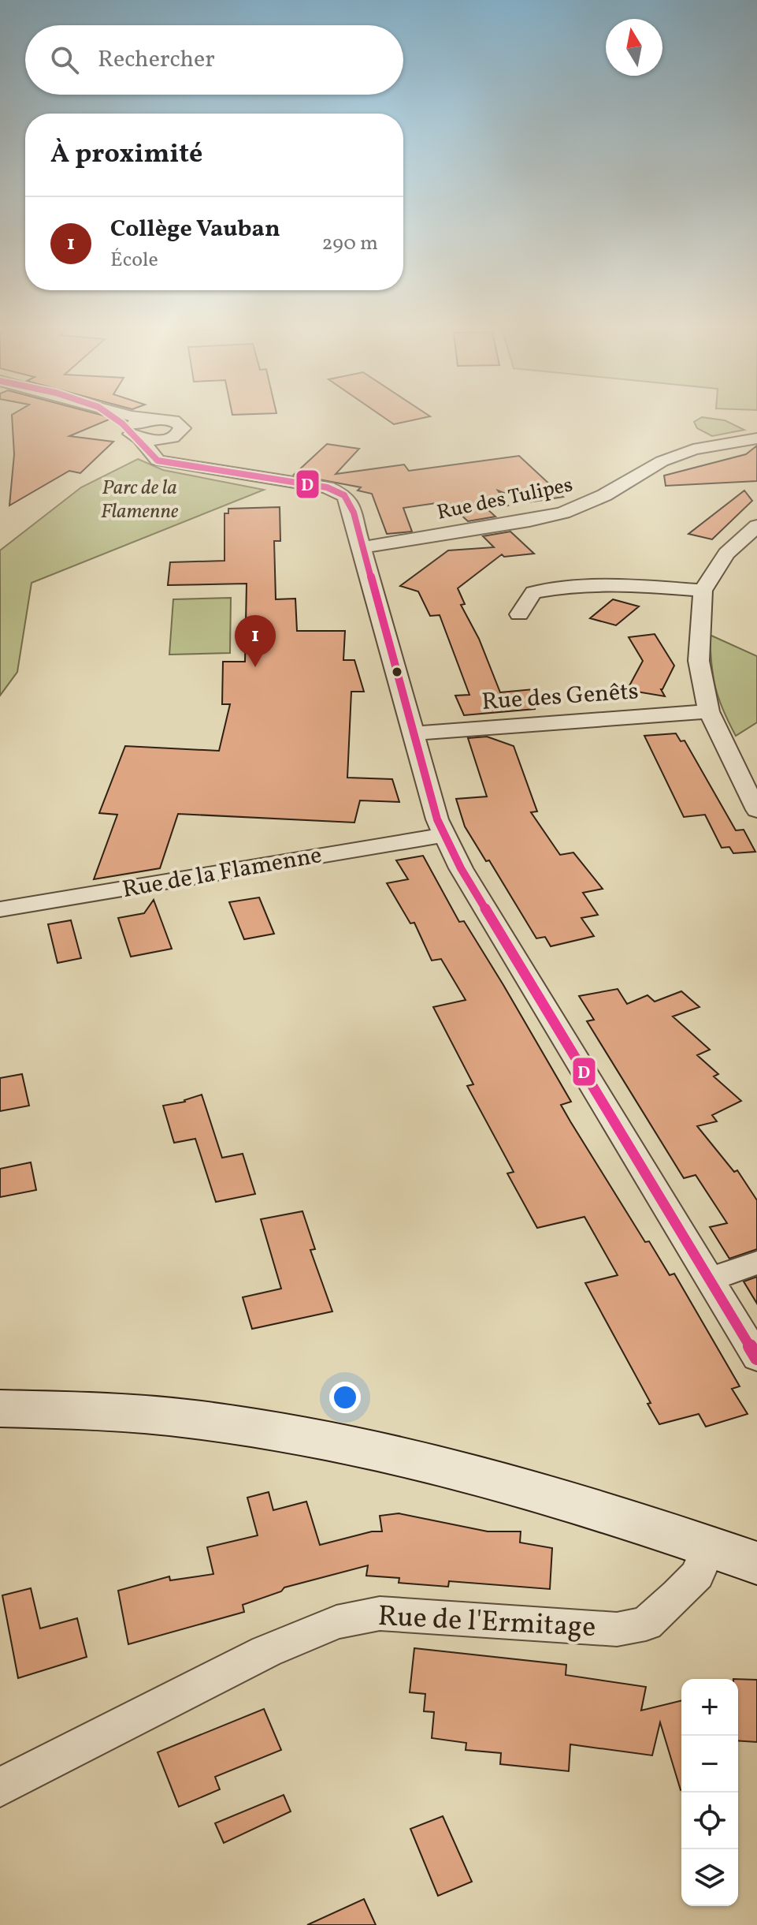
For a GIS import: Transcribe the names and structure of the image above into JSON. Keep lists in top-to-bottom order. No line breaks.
{"streets":{"street":["Rue des Tulipes","Rue des Genêts","Rue de la Flamenne","Rue de l'Ermitage"]},"parks":["Parc de la Flamenne"],"lines":["transit line D"],"north":"top","page":{"search":"Rechercher","heading":"À proximité","list":[{"mark":"1","name":"Collège Vauban","note":"École","value":"290 m"}],"pins":"1","map_buttons":["+","−"]}}
